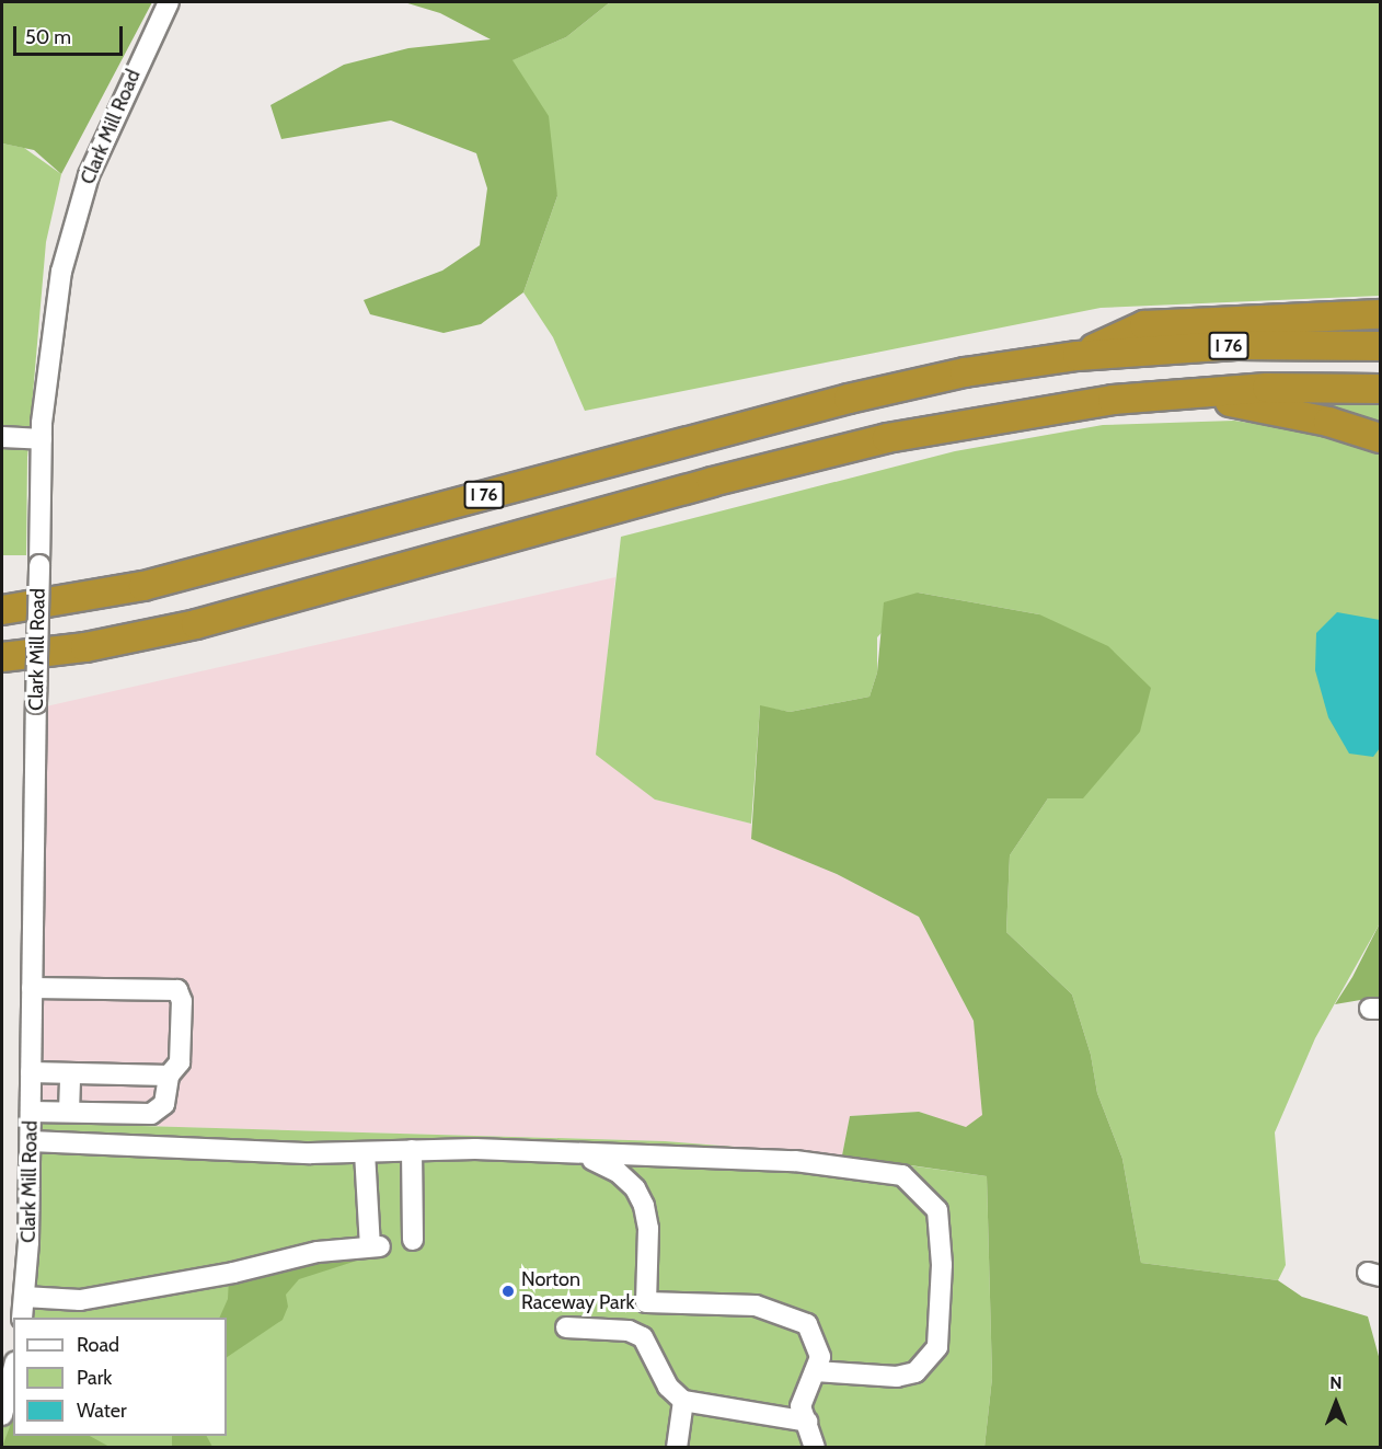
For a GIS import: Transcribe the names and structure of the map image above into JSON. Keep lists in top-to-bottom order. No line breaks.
{"streets":{"highway":["I 76"],"street":["Clark Mill Road"]},"places":["Norton Raceway Park"],"legend":["Road","Park","Water"],"scale_bar":"50 m","north":"top"}
